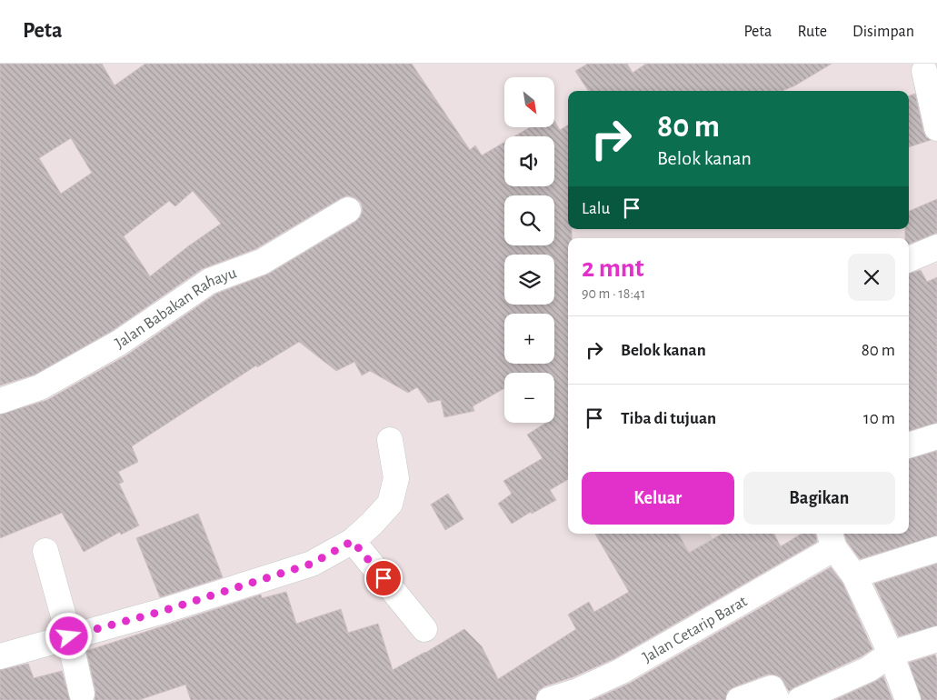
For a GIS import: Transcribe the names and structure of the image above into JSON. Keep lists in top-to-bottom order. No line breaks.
{"streets":{"street":["Jalan Babakan Rahayu","Jalan Cetarip Barat"]},"north":"bottom right","page":{"header":"Peta","nav":["Peta","Rute","Disimpan"],"map_buttons":["+","−"],"turn":["80 m","Belok kanan"],"then":"Lalu","heading":["2 mnt","90 m · 18:41"],"list":[{"name":"Belok kanan","value":"80 m"},{"name":"Tiba di tujuan","value":"10 m"}],"buttons":["Keluar","Bagikan"]}}
